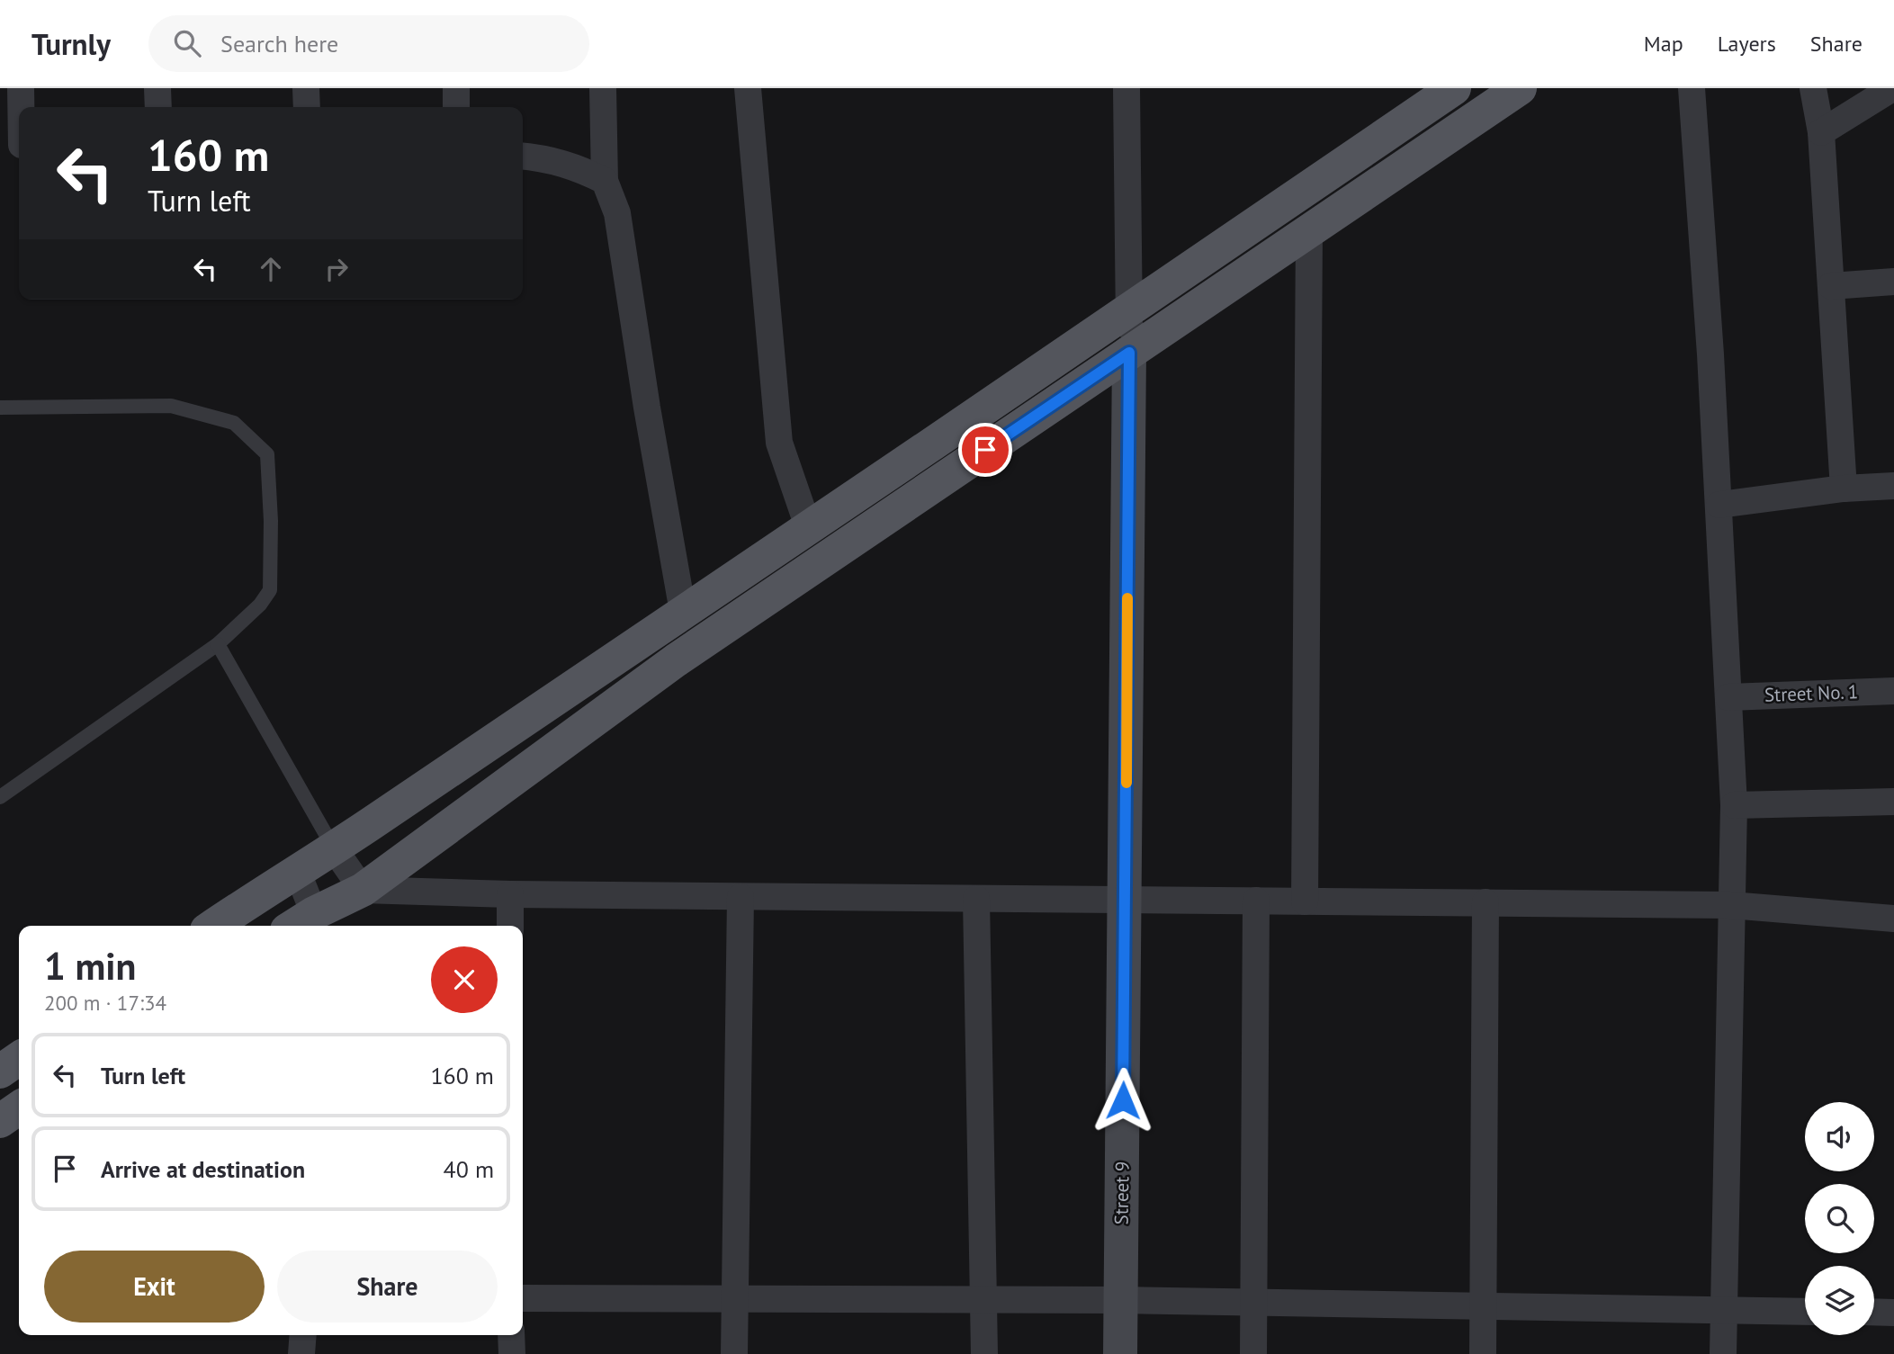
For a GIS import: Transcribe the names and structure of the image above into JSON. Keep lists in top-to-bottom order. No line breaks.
{"streets":{"street":["Street No. 1","Street 9"]},"page":{"header":"Turnly","search":"Search here","nav":["Map","Layers","Share"],"turn":["160 m","Turn left"],"heading":["1 min","200 m · 17:34"],"list":[{"name":"Turn left","value":"160 m"},{"name":"Arrive at destination","value":"40 m"}],"buttons":["Exit","Share"]}}
